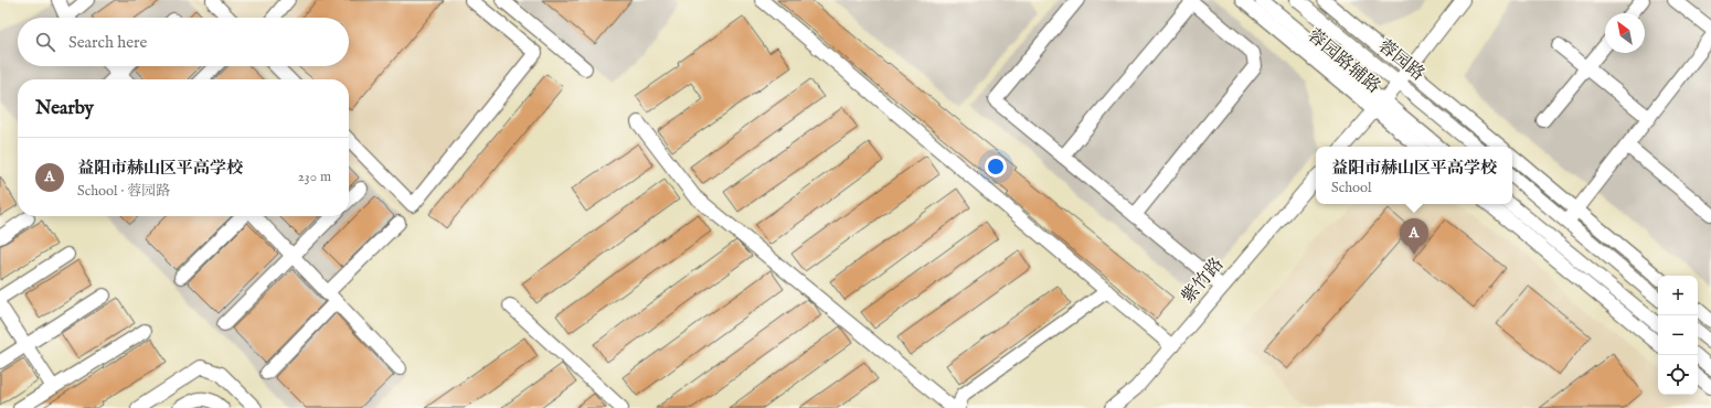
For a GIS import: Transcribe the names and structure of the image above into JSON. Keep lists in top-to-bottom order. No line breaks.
{"streets":{"street":["蓉园路","蓉园路辅路","紫竹路"]},"north":"top left","page":{"search":"Search here","heading":"Nearby","list":[{"mark":"A","name":"益阳市赫山区平高学校","note":"School · 蓉园路","value":"230 m"}],"popup":["益阳市赫山区平高学校","School"],"pins":"A","map_buttons":["+","−"]}}
